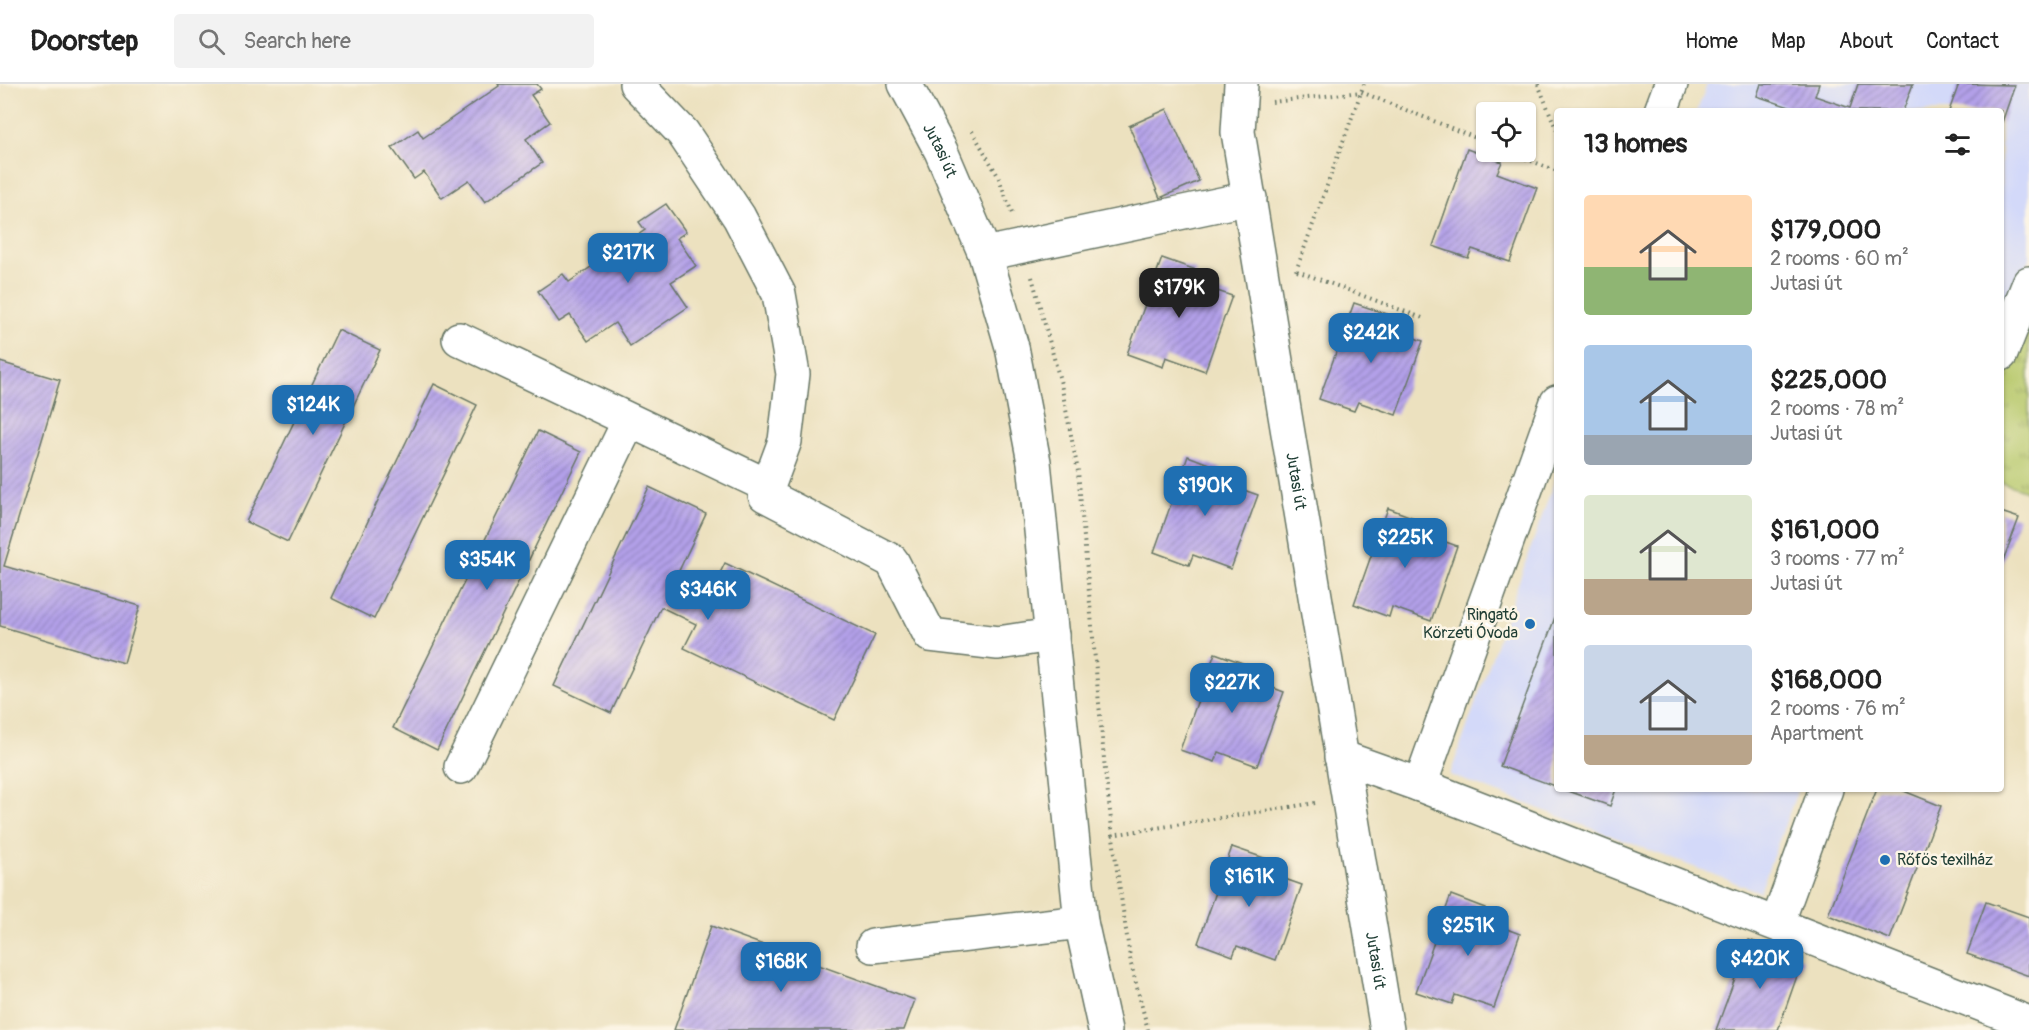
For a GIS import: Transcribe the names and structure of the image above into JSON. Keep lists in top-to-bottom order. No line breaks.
{"streets":{"street":["Jutasi út"]},"places":["Ringató Körzeti Óvoda","Rőfös texilház"],"page":{"header":"Doorstep","search":"Search here","nav":["Home","Map","About","Contact"],"heading":"13 homes","list":[{"name":"$179,000","note":"2 rooms · 60 m² · Jutasi út"},{"name":"$225,000","note":"2 rooms · 78 m² · Jutasi út"},{"name":"$161,000","note":"3 rooms · 77 m² · Jutasi út"},{"name":"$168,000","note":"2 rooms · 76 m² · Apartment"}],"price":["$217K","$179K","$242K","$124K","$190K","$225K","$354K","$346K","$227K","$161K","$251K","$420K","$168K"]}}
